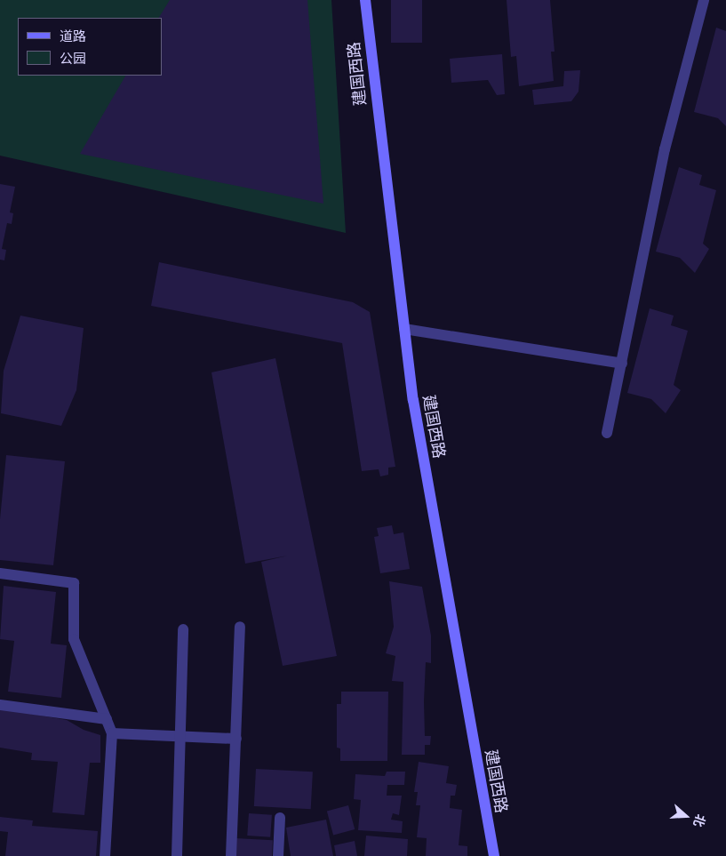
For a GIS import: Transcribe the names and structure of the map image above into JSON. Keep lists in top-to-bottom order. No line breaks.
{"streets":{"street":["建国西路"]},"legend":["道路","公园"],"north":"right"}
